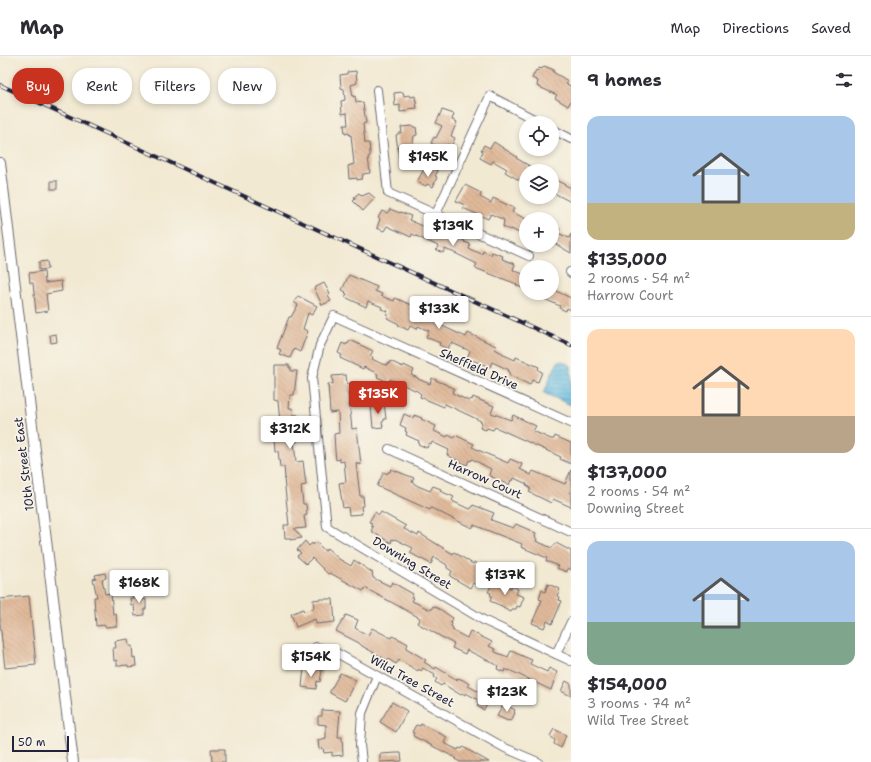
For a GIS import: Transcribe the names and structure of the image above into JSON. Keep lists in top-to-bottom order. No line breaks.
{"streets":{"main road":["10th Street East"],"street":["Sheffield Drive","Harrow Court","Downing Street","Wild Tree Street"]},"crossings":[["Sheffield Drive","Downing Street"]],"scale_bar":"50 m","page":{"header":"Map","nav":["Map","Directions","Saved"],"heading":"9 homes","chip":["Buy","Rent","Filters","New"],"list":[{"name":"$135,000","note":"2 rooms · 54 m² · Harrow Court"},{"name":"$137,000","note":"2 rooms · 54 m² · Downing Street"},{"name":"$154,000","note":"3 rooms · 74 m² · Wild Tree Street"}],"map_buttons":["+","−"],"price":["$145K","$139K","$133K","$135K","$312K","$137K","$168K","$154K","$123K"],"scale":"50 m"}}
